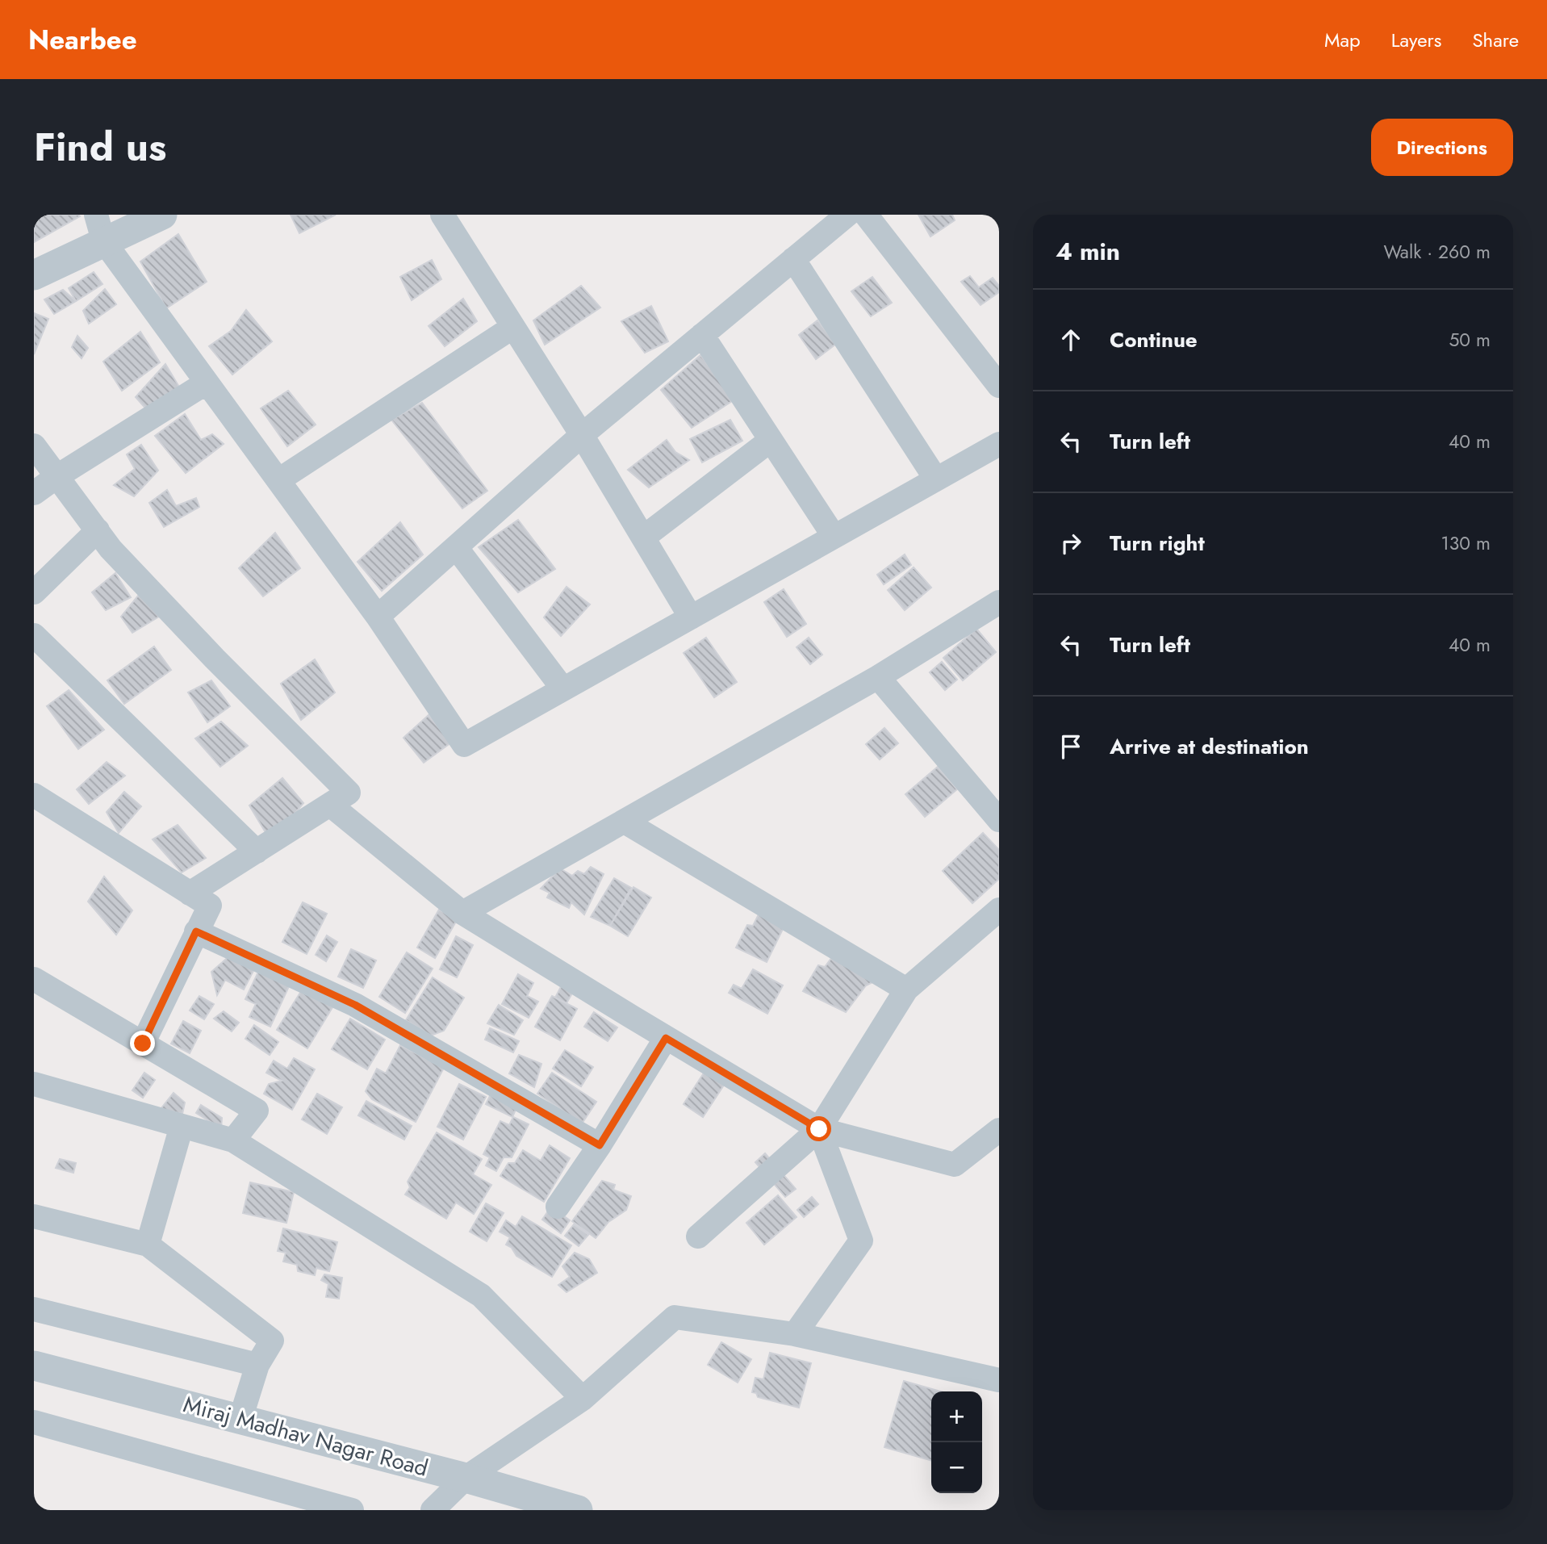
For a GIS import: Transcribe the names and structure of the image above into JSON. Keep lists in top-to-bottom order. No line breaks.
{"streets":{"street":["Miraj Madhav Nagar Road"]},"page":{"header":"Nearbee","nav":["Map","Layers","Share"],"title":"Find us","buttons":"Directions","heading":["4 min","Walk · 260 m"],"list":[["Continue","50 m"],["Turn left","40 m"],["Turn right","130 m"],["Turn left","40 m"],"Arrive at destination"],"map_buttons":["+","−"]}}
